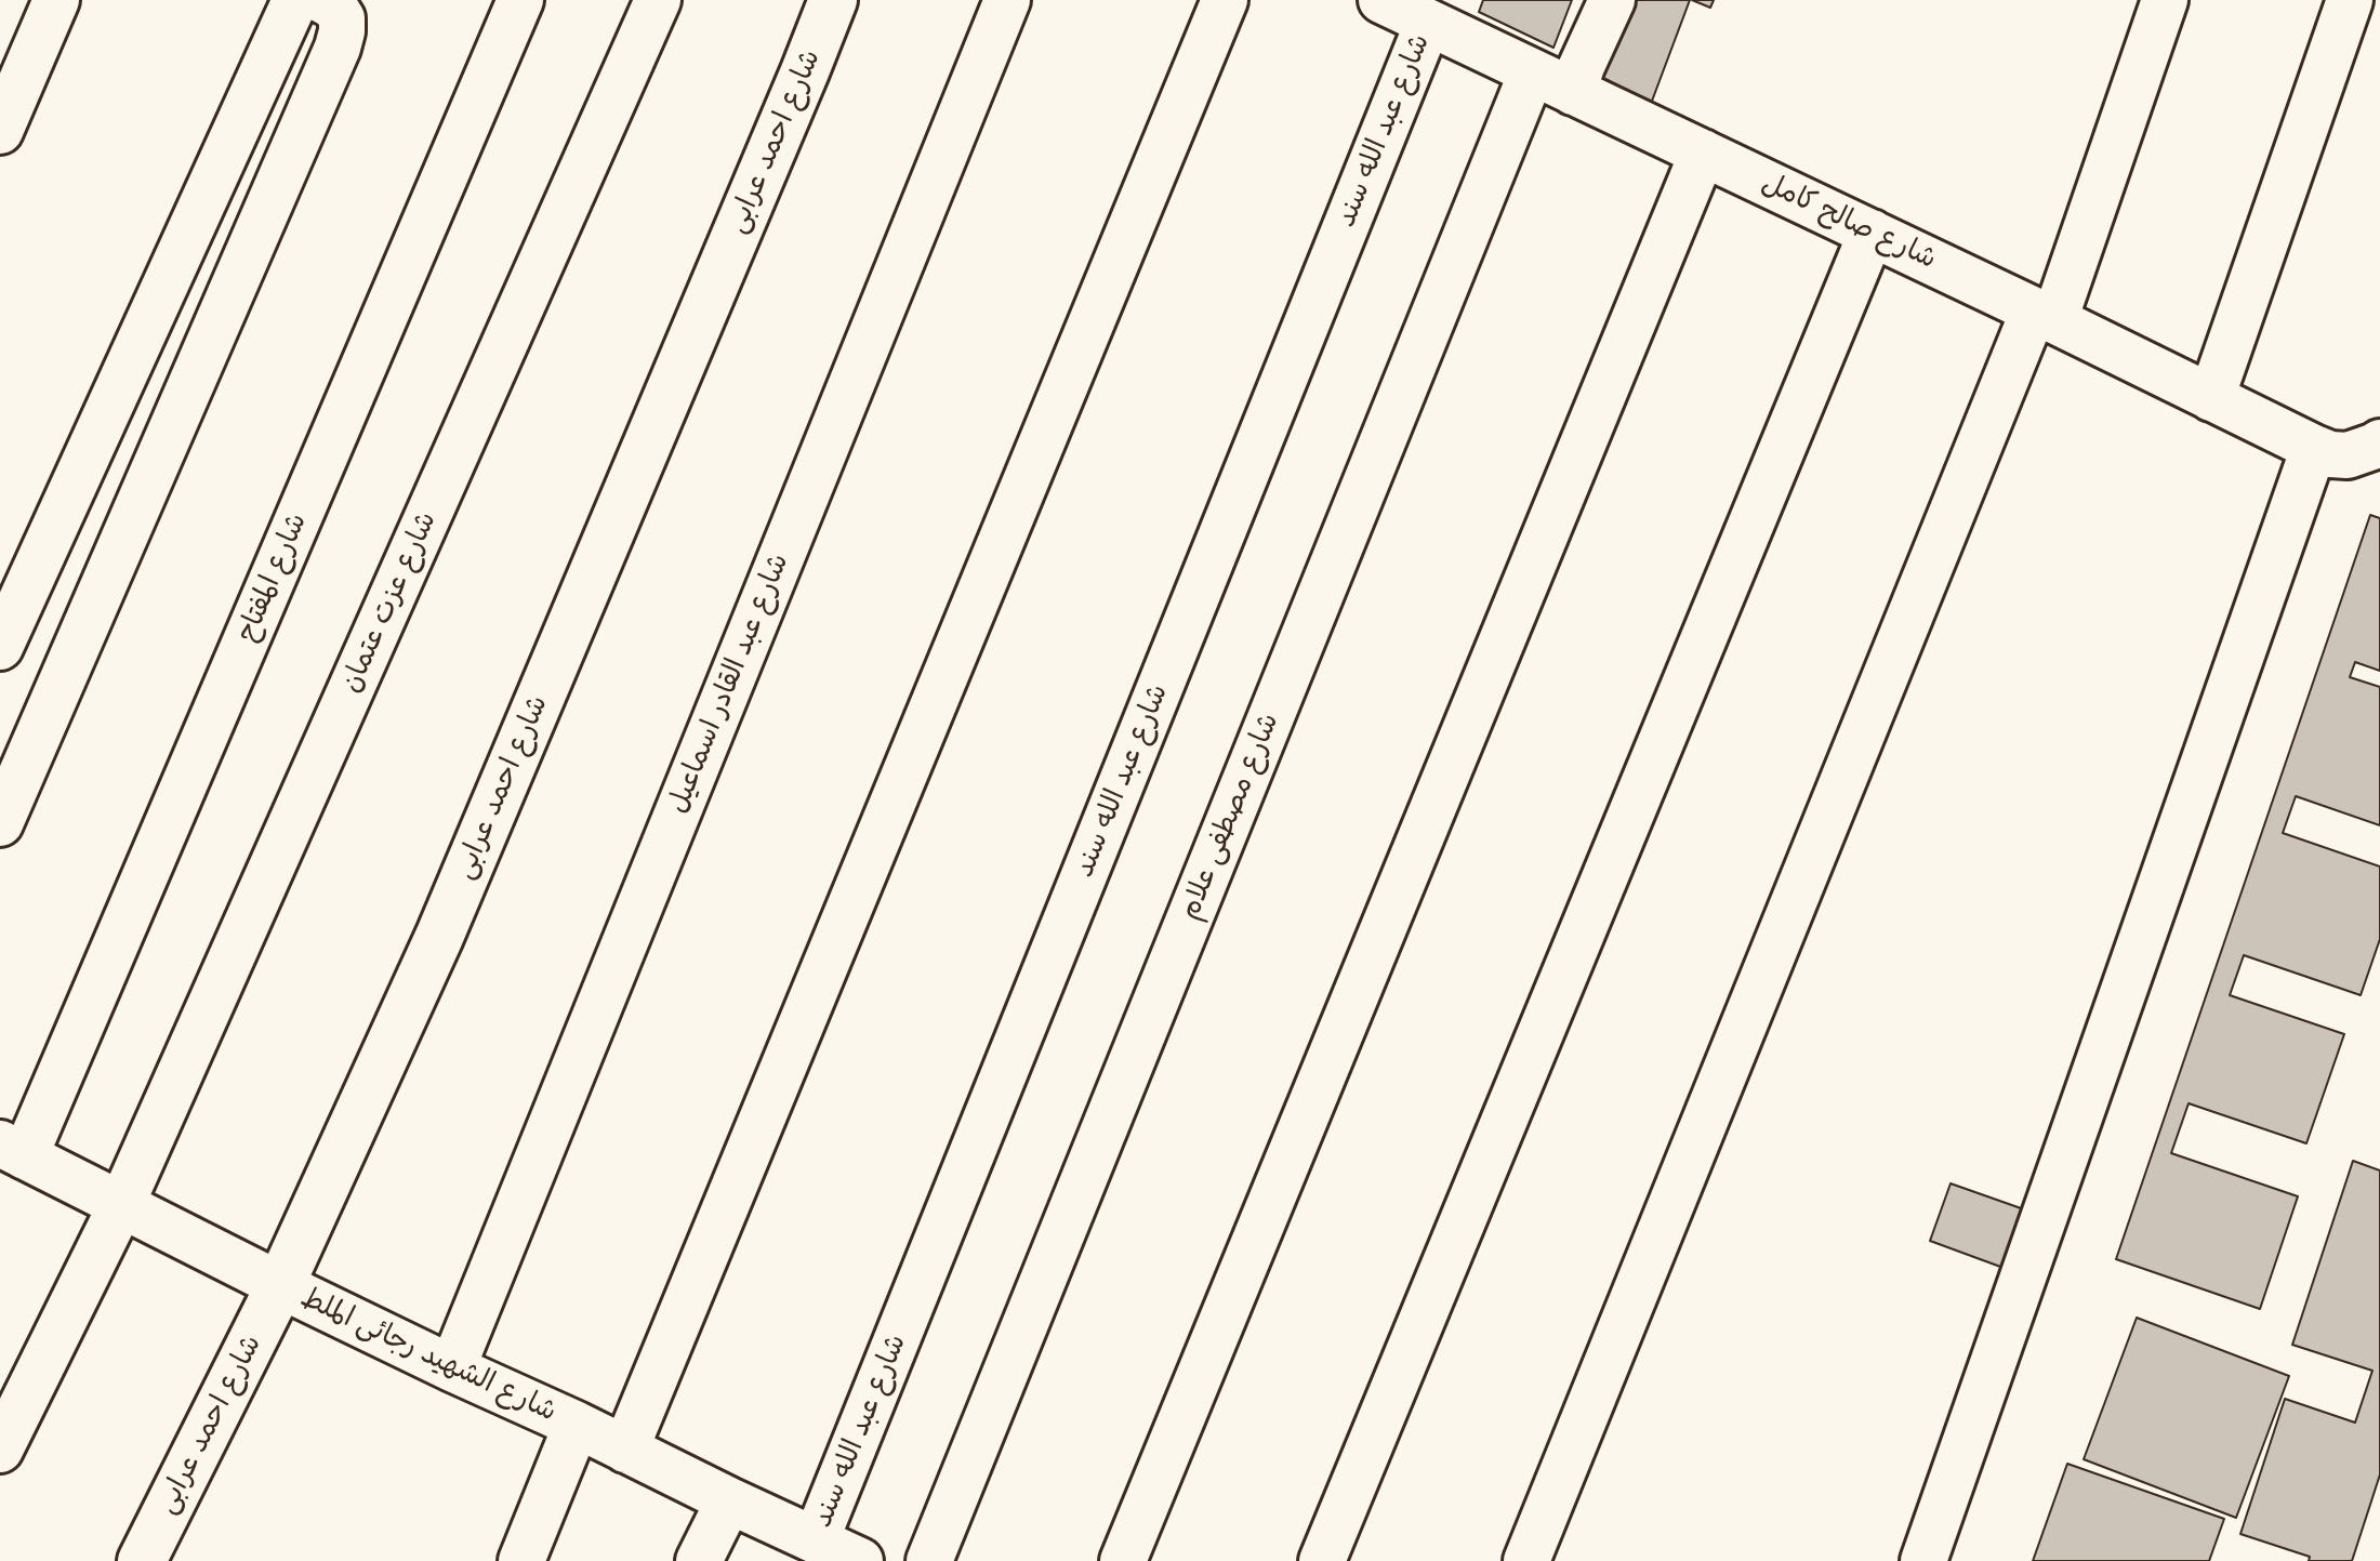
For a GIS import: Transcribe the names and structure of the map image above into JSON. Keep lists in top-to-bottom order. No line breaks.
{"streets":{"street":["شارع عبد الله سند","شارع احمد عرابى","شارع صالح كامل","شارع المفتاح","شارع عزت عتمان","شارع عبد القادر اسماعيل","شارع مصطفى علام","شارع الشهيد رجائى الملط"]},"crossings":[["شارع عبد الله سند","شارع صالح كامل"],["شارع عبد الله سند","شارع الشهيد رجائى الملط"],["شارع احمد عرابى","شارع الشهيد رجائى الملط"],["شارع صالح كامل","شارع مصطفى علام"],["شارع المفتاح","شارع الشهيد رجائى الملط"],["شارع عزت عتمان","شارع الشهيد رجائى الملط"],["شارع عبد القادر اسماعيل","شارع الشهيد رجائى الملط"]]}
